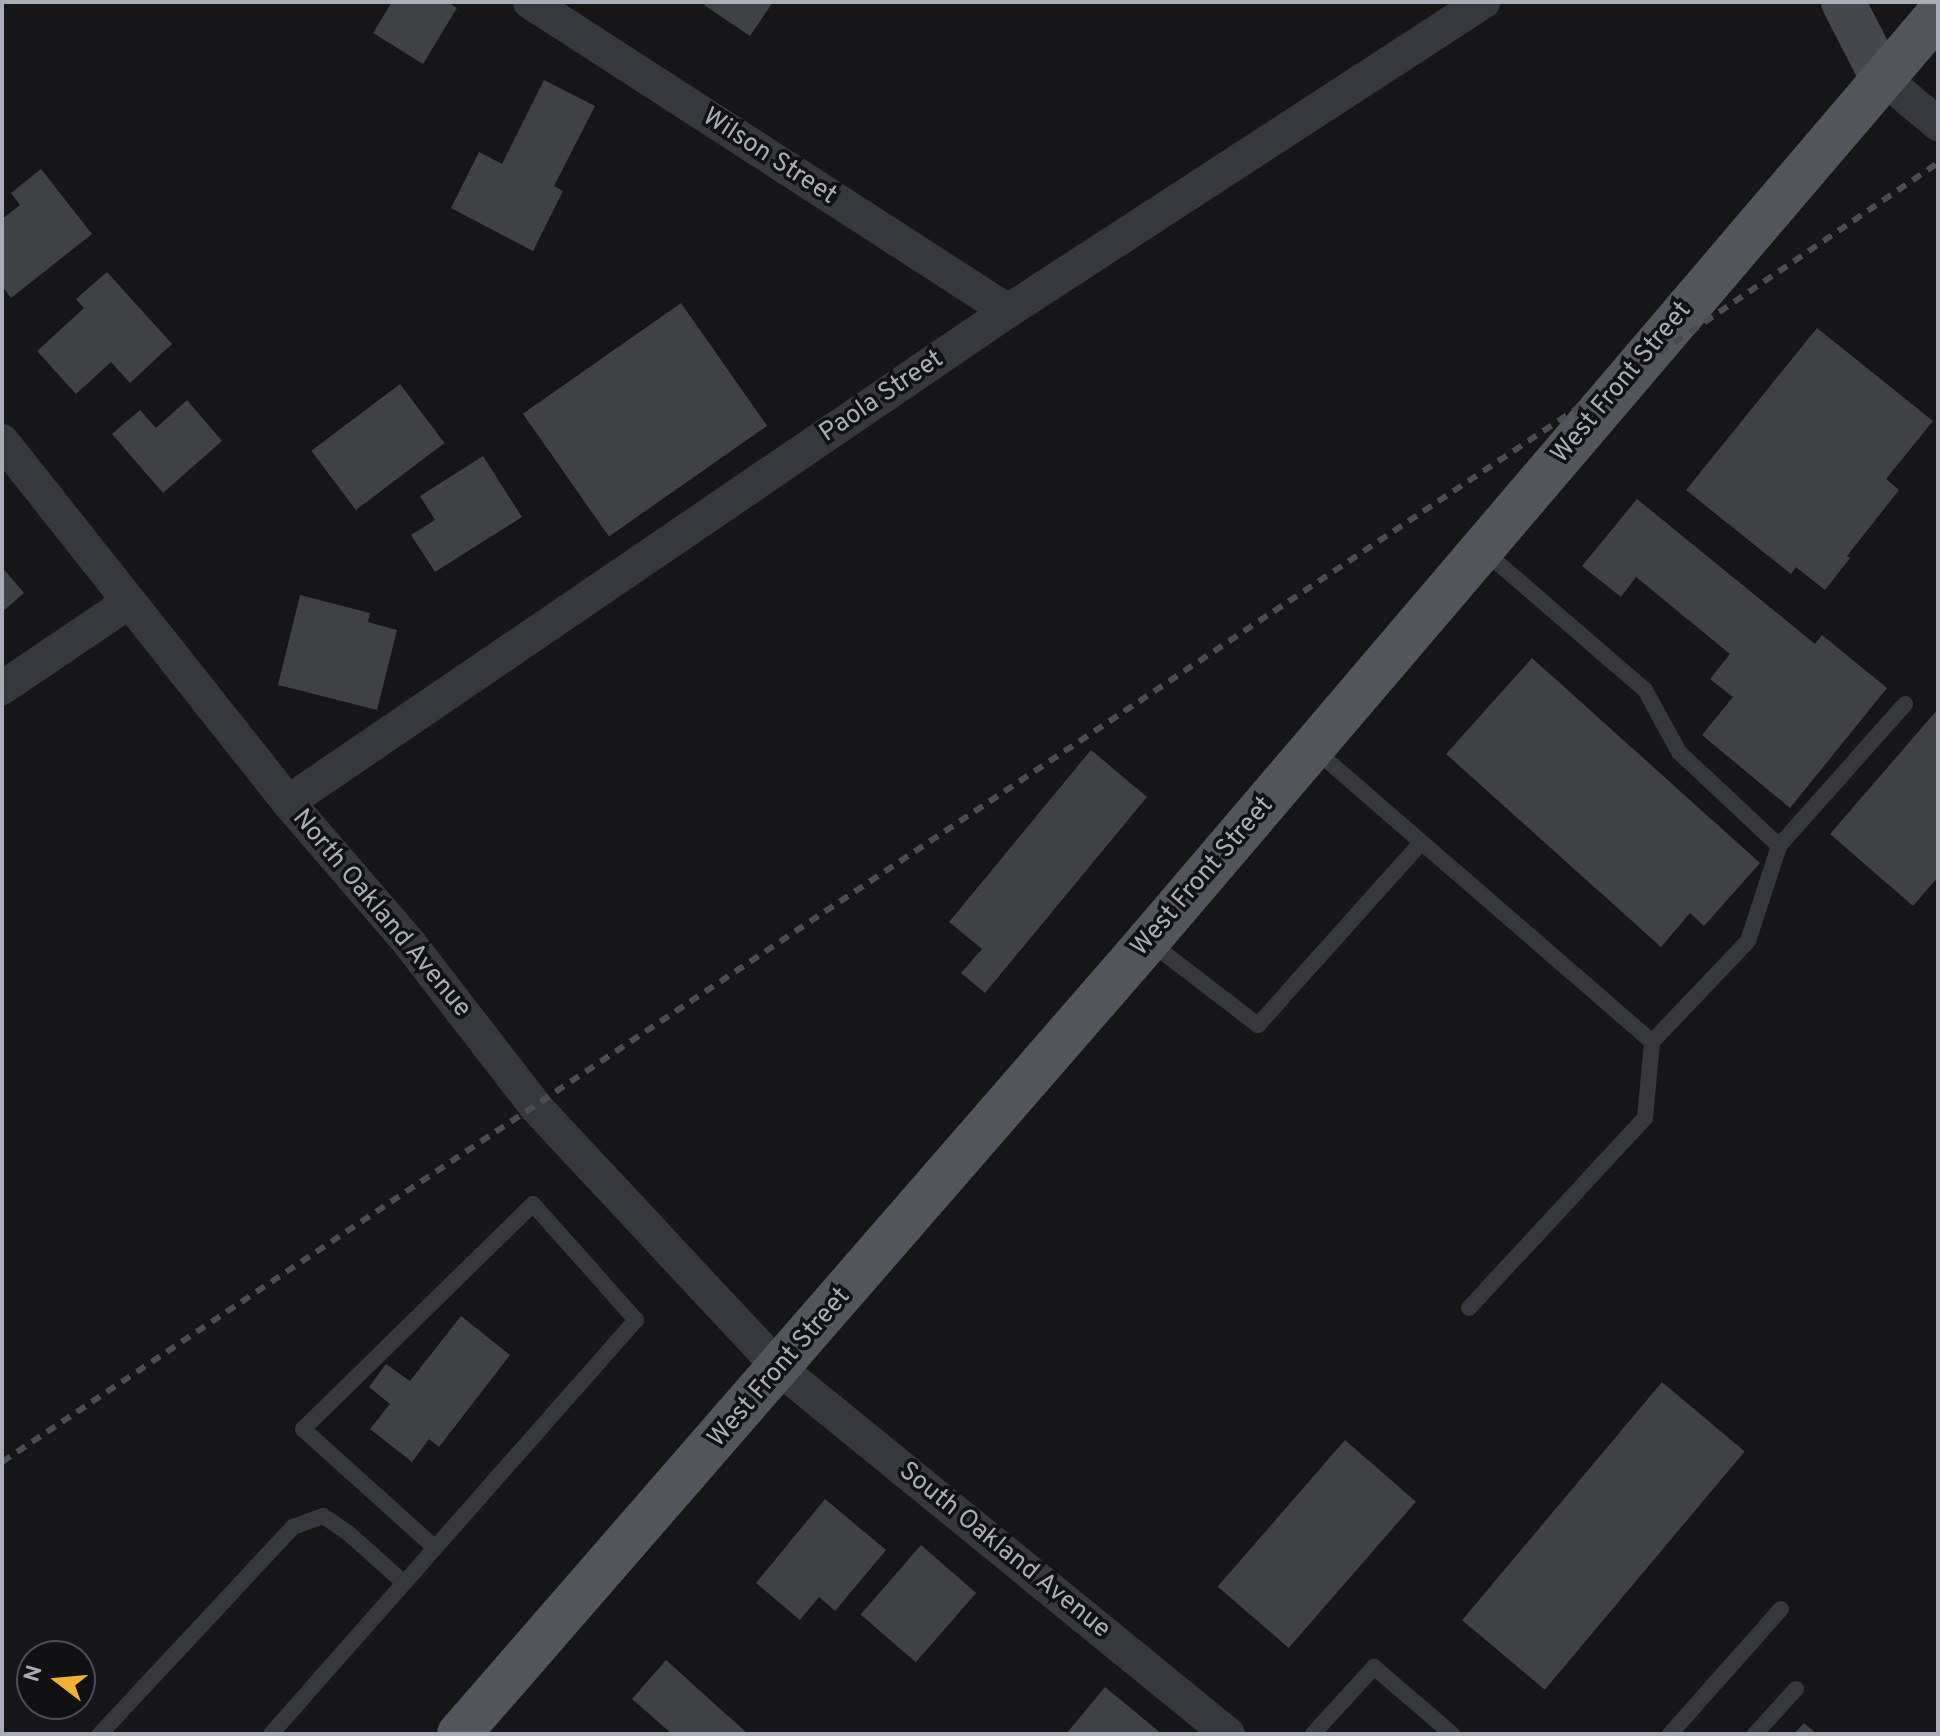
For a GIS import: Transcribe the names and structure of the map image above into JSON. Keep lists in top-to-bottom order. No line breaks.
{"streets":{"main road":["West Front Street"],"street":["Wilson Street","Paola Street","North Oakland Avenue","South Oakland Avenue"]},"crossings":[["Wilson Street","Paola Street"],["West Front Street","North Oakland Avenue"],["West Front Street","South Oakland Avenue"],["Paola Street","North Oakland Avenue"],["North Oakland Avenue","South Oakland Avenue"]],"north":"left"}
